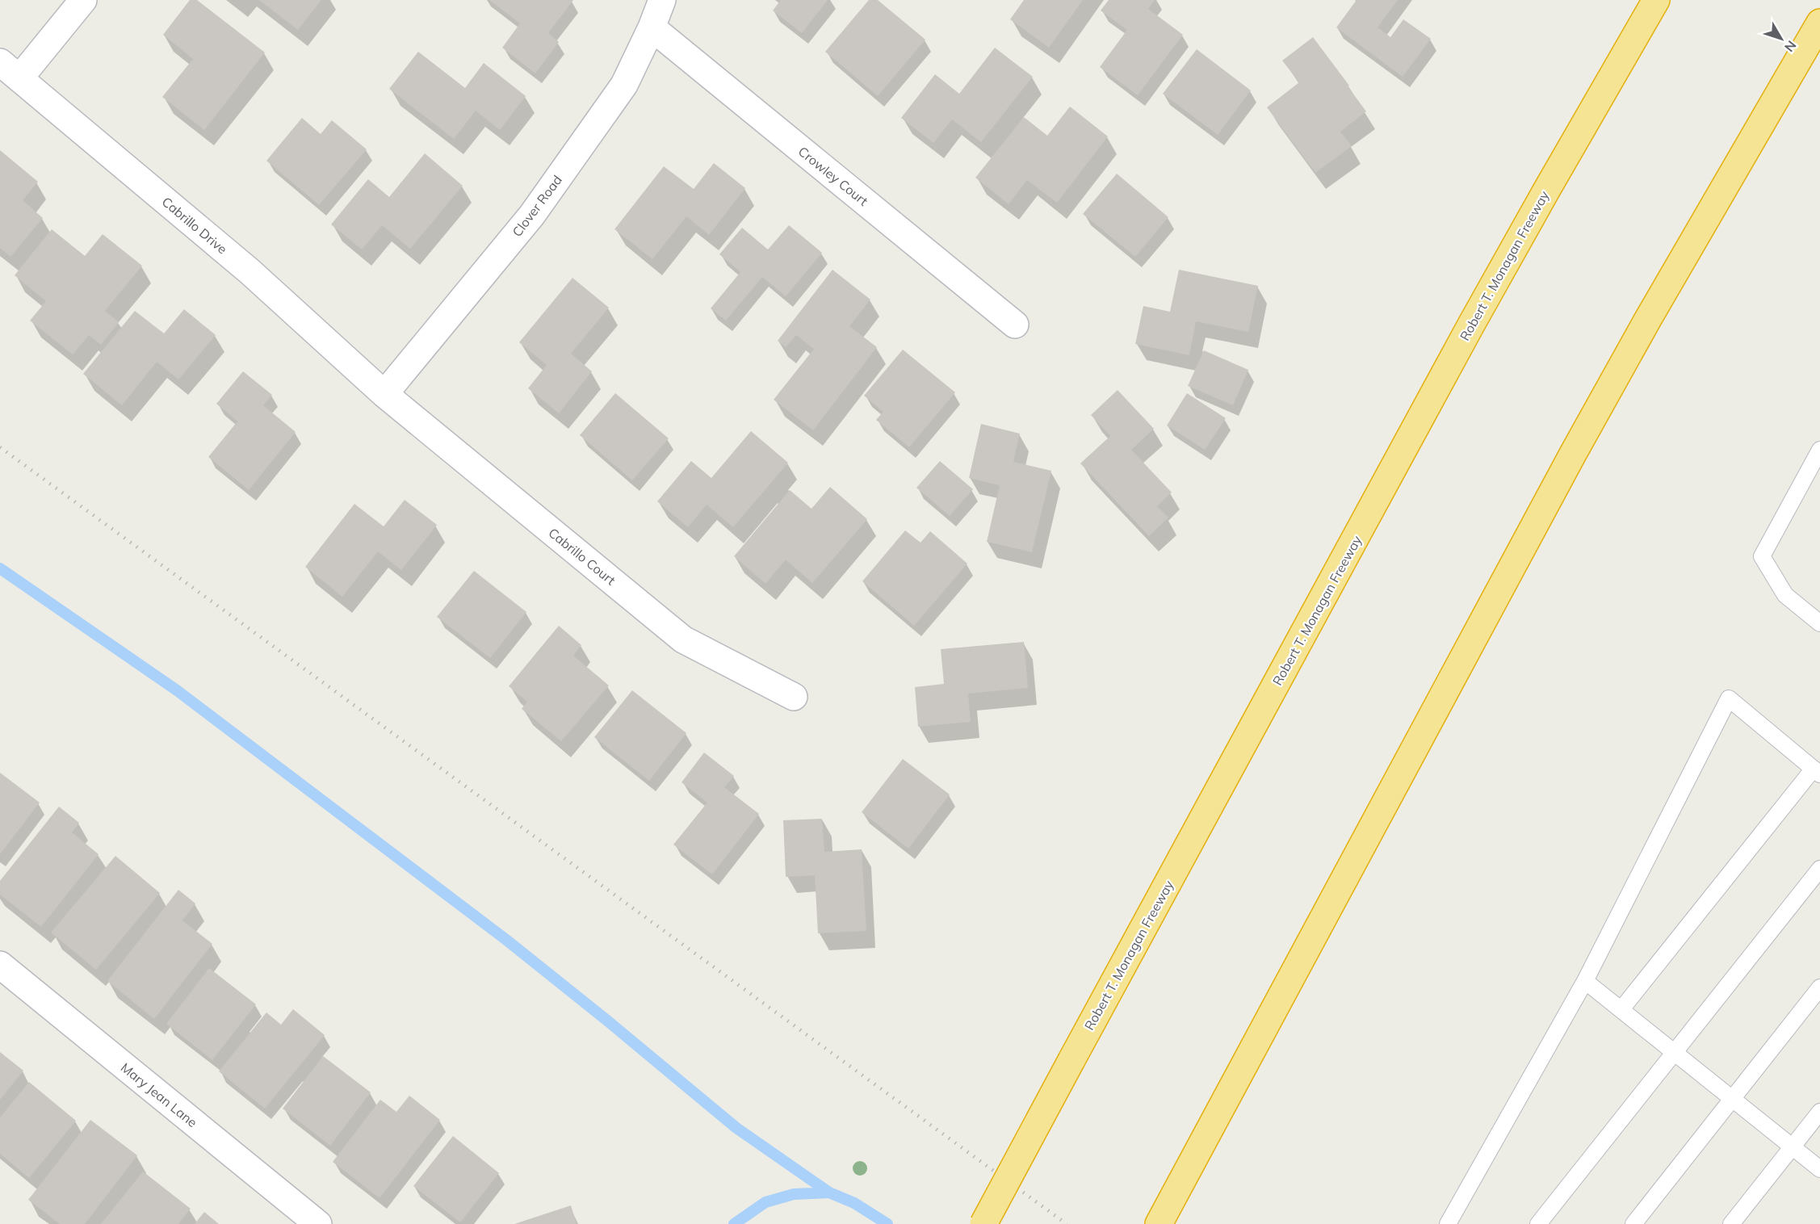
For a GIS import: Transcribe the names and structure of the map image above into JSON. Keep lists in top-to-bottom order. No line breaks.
{"streets":{"highway":["Robert T. Monagan Freeway"],"street":["Crowley Court","Clover Road","Cabrillo Drive","Cabrillo Court","Mary Jean Lane"]},"crossings":[["Crowley Court","Clover Road"],["Clover Road","Cabrillo Drive"],["Clover Road","Cabrillo Court"],["Cabrillo Drive","Cabrillo Court"]],"north":"bottom right"}
